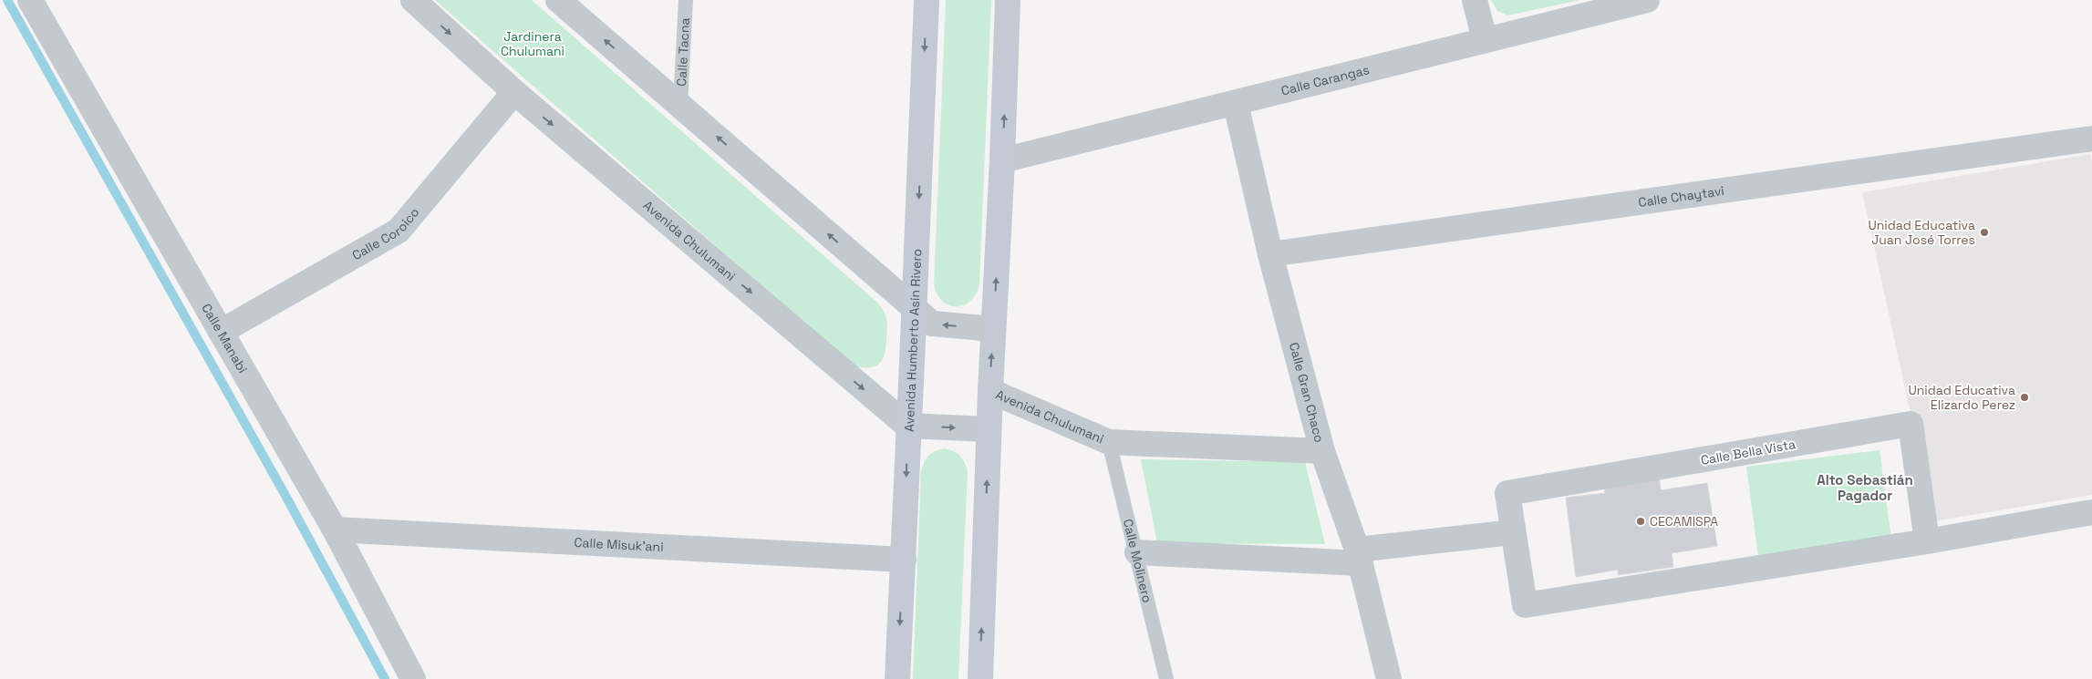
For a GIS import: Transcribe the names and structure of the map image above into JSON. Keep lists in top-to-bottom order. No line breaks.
{"streets":{"street":["Calle Carangas","Calle Chaytavi","Calle Coroico","Avenida Chulumani","Calle Manabi","Avenida Humberto Asín Rivero","Calle Gran Chaco","Calle Bella Vista","Calle Misuk'ani"],"lane":["Calle Tacna","Calle Molinero"]},"crossings":[["Calle Carangas","Calle Gran Chaco"],["Calle Chaytavi","Calle Gran Chaco"],["Calle Coroico","Avenida Chulumani"],["Calle Coroico","Calle Manabi"],["Avenida Chulumani","Avenida Humberto Asín Rivero"],["Avenida Chulumani","Calle Molinero"],["Calle Manabi","Calle Misuk'ani"],["Avenida Humberto Asín Rivero","Calle Misuk'ani"]],"districts":["Alto Sebastián Pagador"],"parks":["Jardinera Chulumani"],"places":["Unidad Educativa Juan José Torres","Unidad Educativa Elizardo Perez","CECAMISPA"]}
